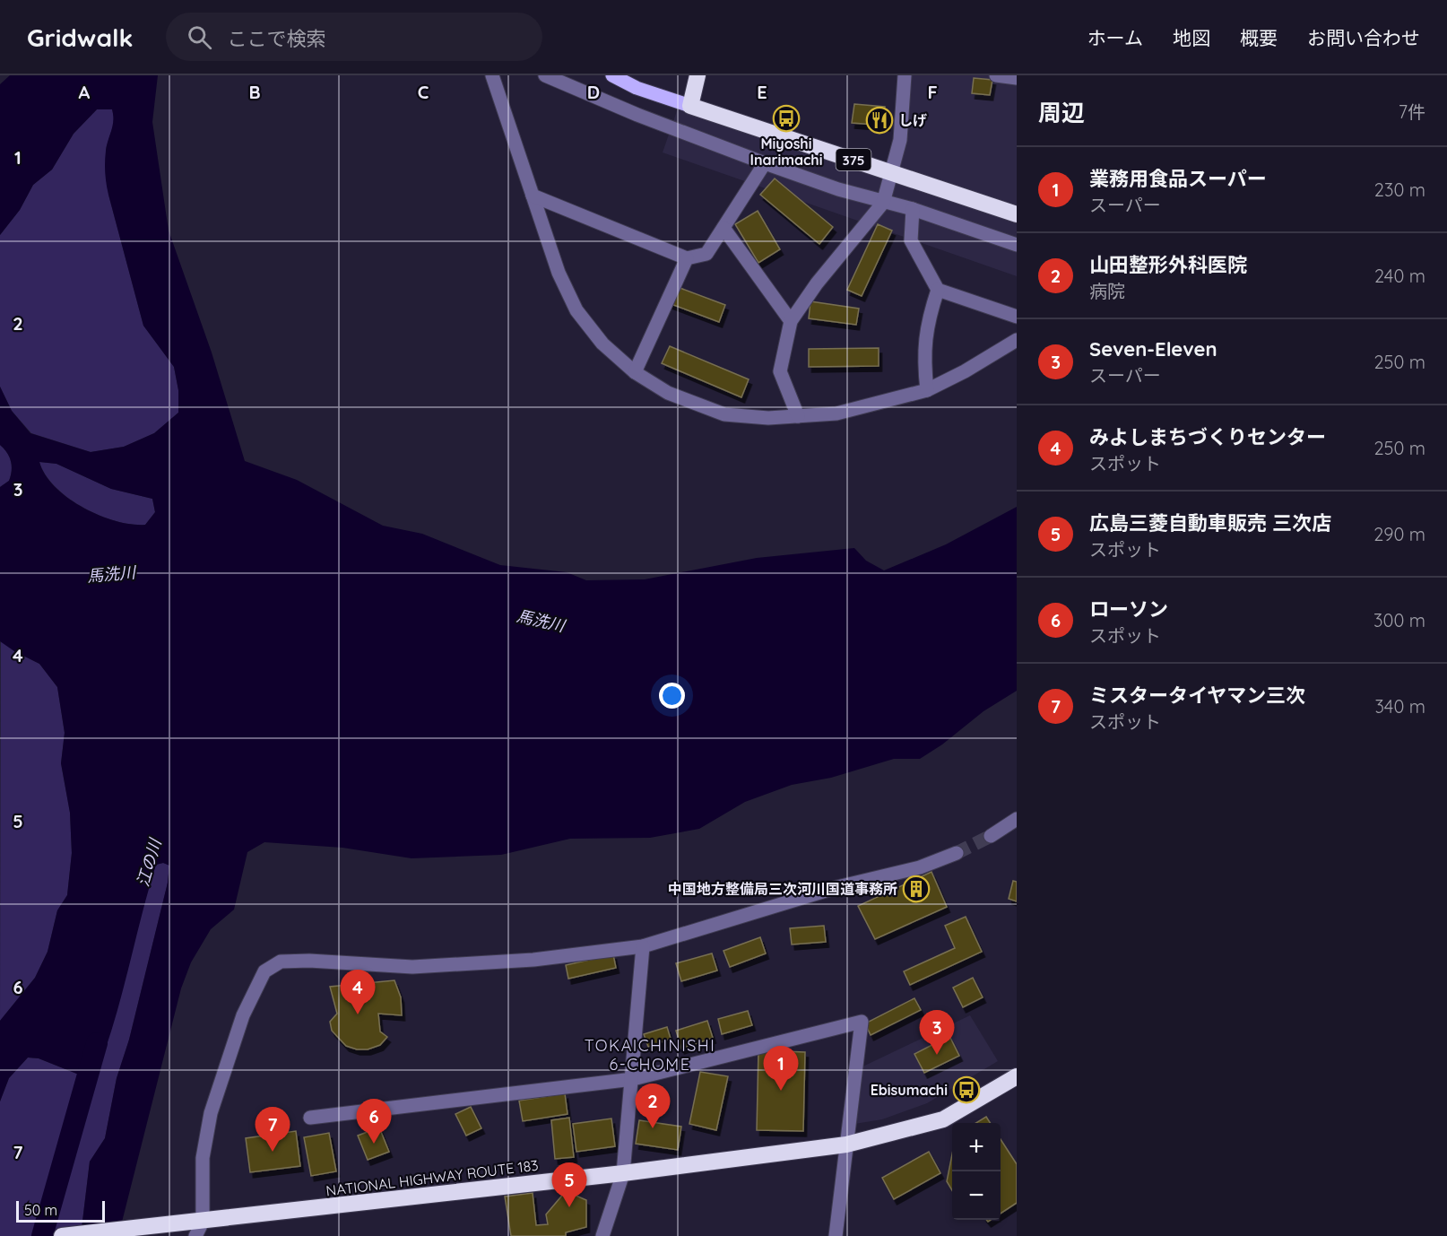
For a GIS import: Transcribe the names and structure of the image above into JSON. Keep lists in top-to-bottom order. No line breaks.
{"streets":{"highway":["375","NATIONAL HIGHWAY ROUTE 183"]},"districts":["TOKAICHINISHI 6-CHOME"],"water":["馬洗川","江の川"],"places":{"bus stop":["Miyoshi Inarimachi","Ebisumachi"],"restaurant":["しげ"],"building":["中国地方整備局三次河川国道事務所"]},"scale_bar":"50 m","page":{"header":"Gridwalk","search":"ここで検索","nav":["ホーム","地図","概要","お問い合わせ"],"heading":["周辺","7件"],"list":[{"mark":"1","name":"業務用食品スーパー","note":"スーパー","value":"230 m"},{"mark":"2","name":"山田整形外科医院","note":"病院","value":"240 m"},{"mark":"3","name":"Seven-Eleven","note":"スーパー","value":"250 m"},{"mark":"4","name":"みよしまちづくりセンター","note":"スポット","value":"250 m"},{"mark":"5","name":"広島三菱自動車販売 三次店","note":"スポット","value":"290 m"},{"mark":"6","name":"ローソン","note":"スポット","value":"300 m"},{"mark":"7","name":"ミスタータイヤマン三次","note":"スポット","value":"340 m"}],"pins":["4","3","1","2","6","7","5"],"map_buttons":["+","−"],"scale":"50 m"},"grid":{"columns":["A","B","C","D","E","F"],"rows":["1","2","3","4","5","6","7"]}}
